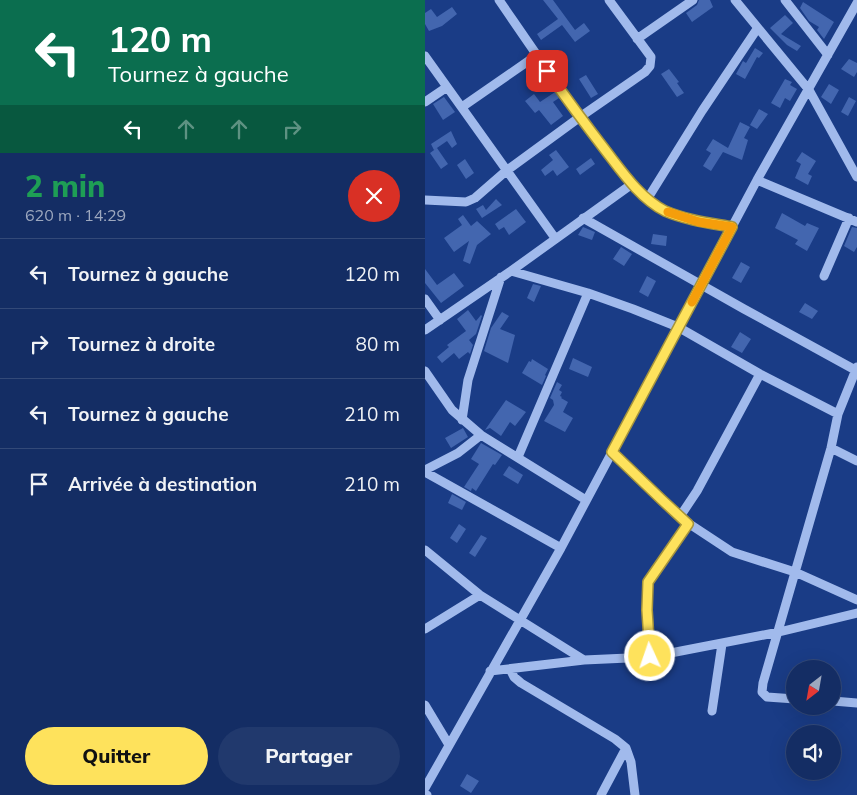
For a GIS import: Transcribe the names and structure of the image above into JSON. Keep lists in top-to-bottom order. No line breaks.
{"north":"bottom left","page":{"turn":["120 m","Tournez à gauche"],"heading":["2 min","620 m · 14:29"],"list":[{"name":"Tournez à gauche","value":"120 m"},{"name":"Tournez à droite","value":"80 m"},{"name":"Tournez à gauche","value":"210 m"},{"name":"Arrivée à destination","value":"210 m"}],"buttons":["Quitter","Partager"]}}
